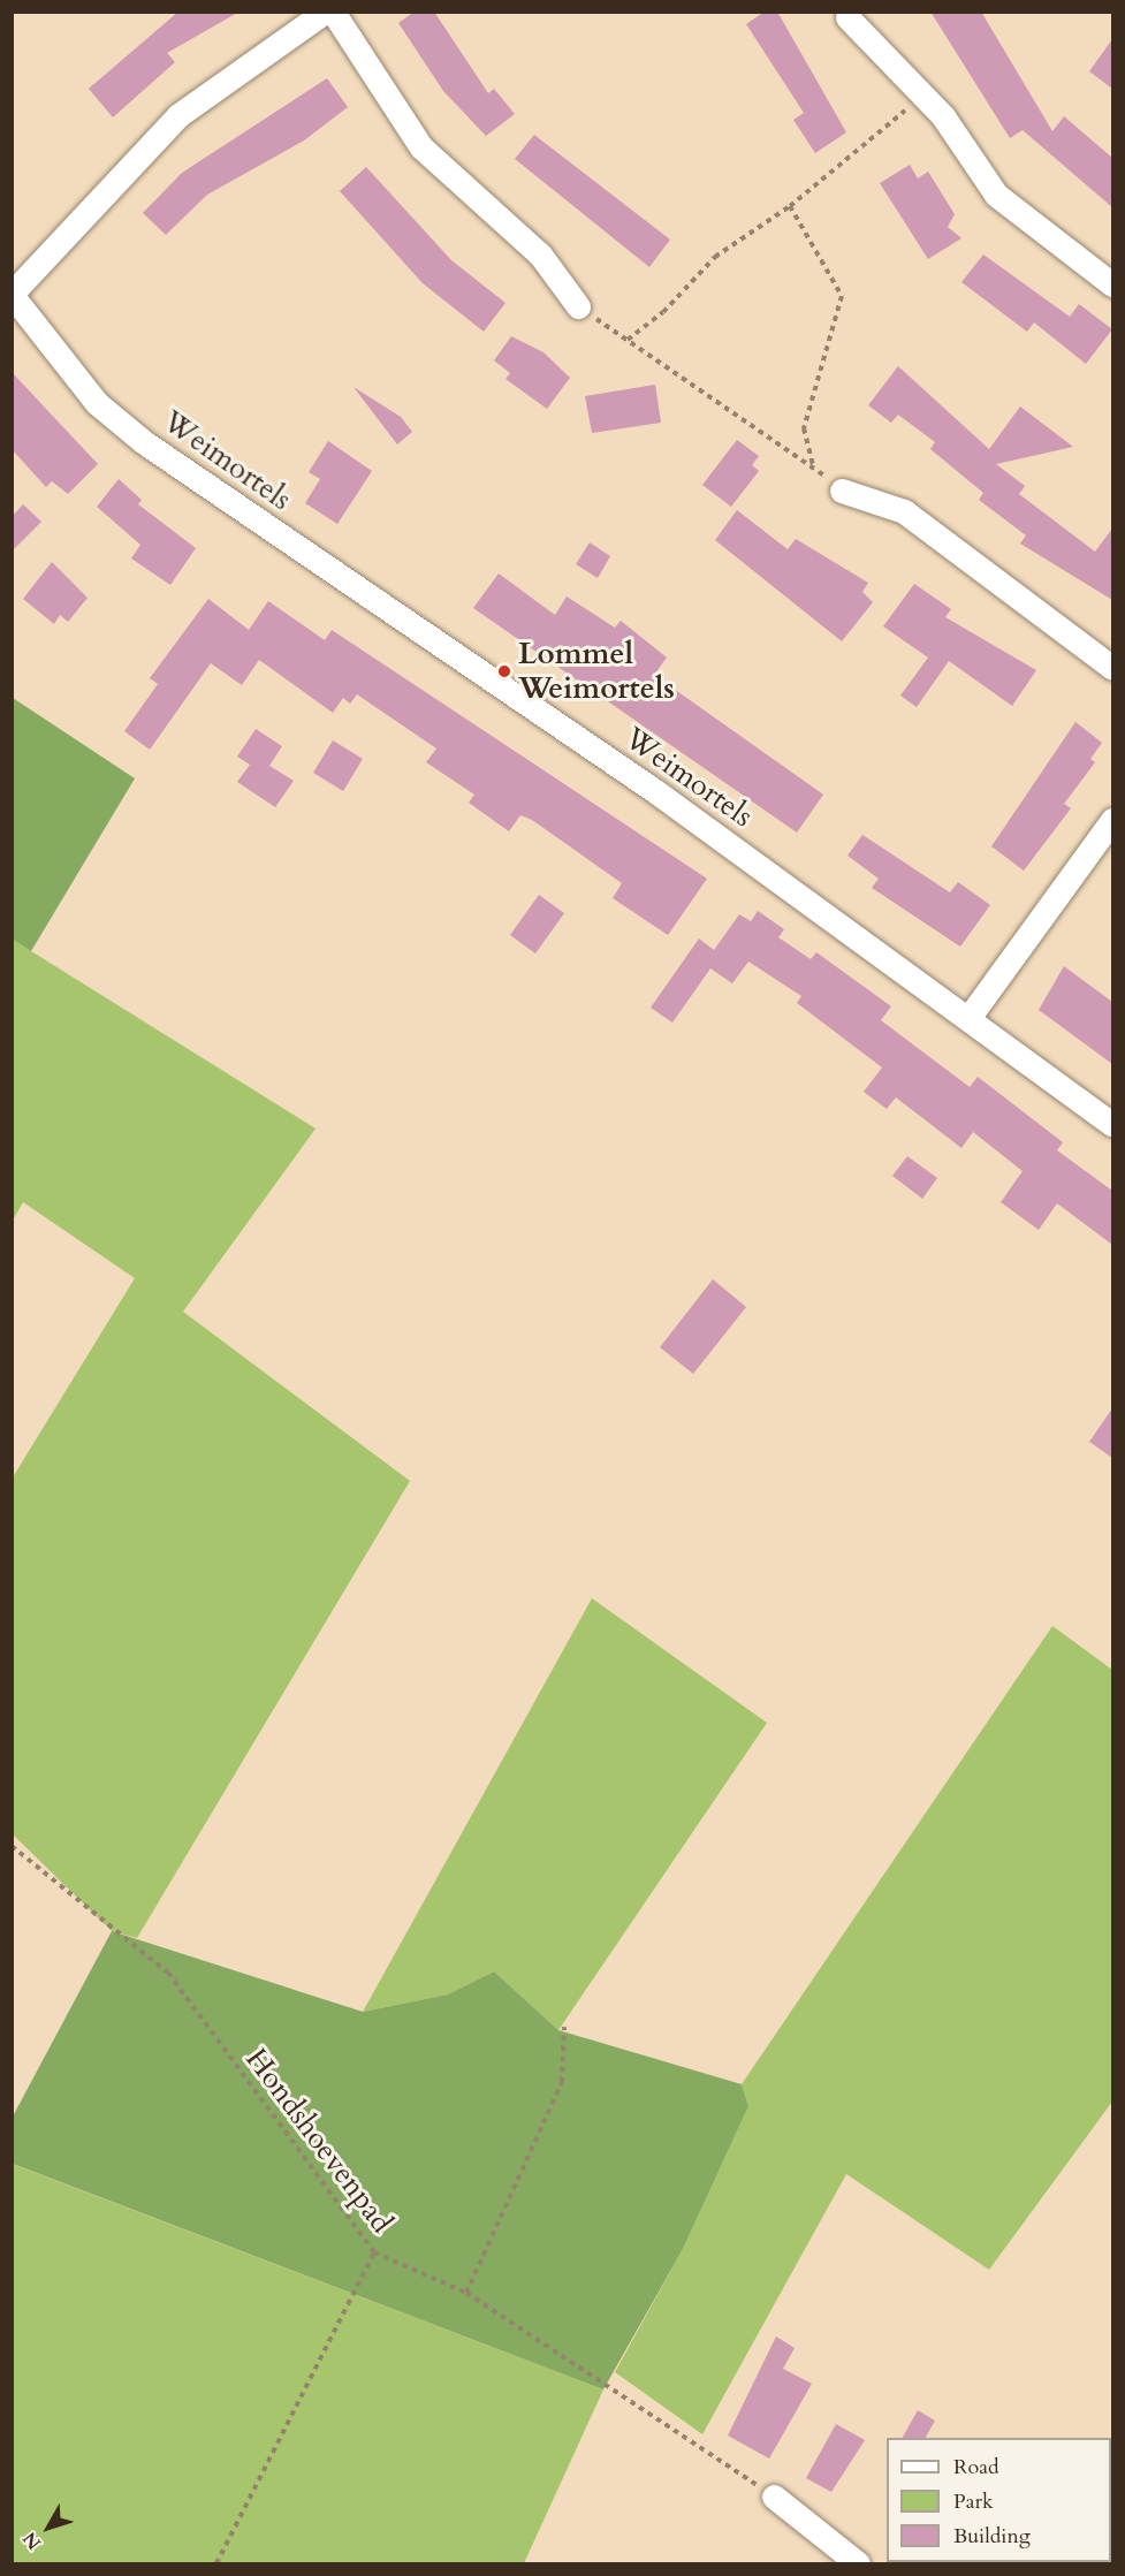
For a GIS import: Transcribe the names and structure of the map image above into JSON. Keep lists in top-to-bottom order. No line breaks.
{"streets":{"street":["Weimortels"],"path":["Hondshoevenpad"]},"places":["Lommel Weimortels"],"legend":["Road","Park","Building"],"north":"bottom left"}
